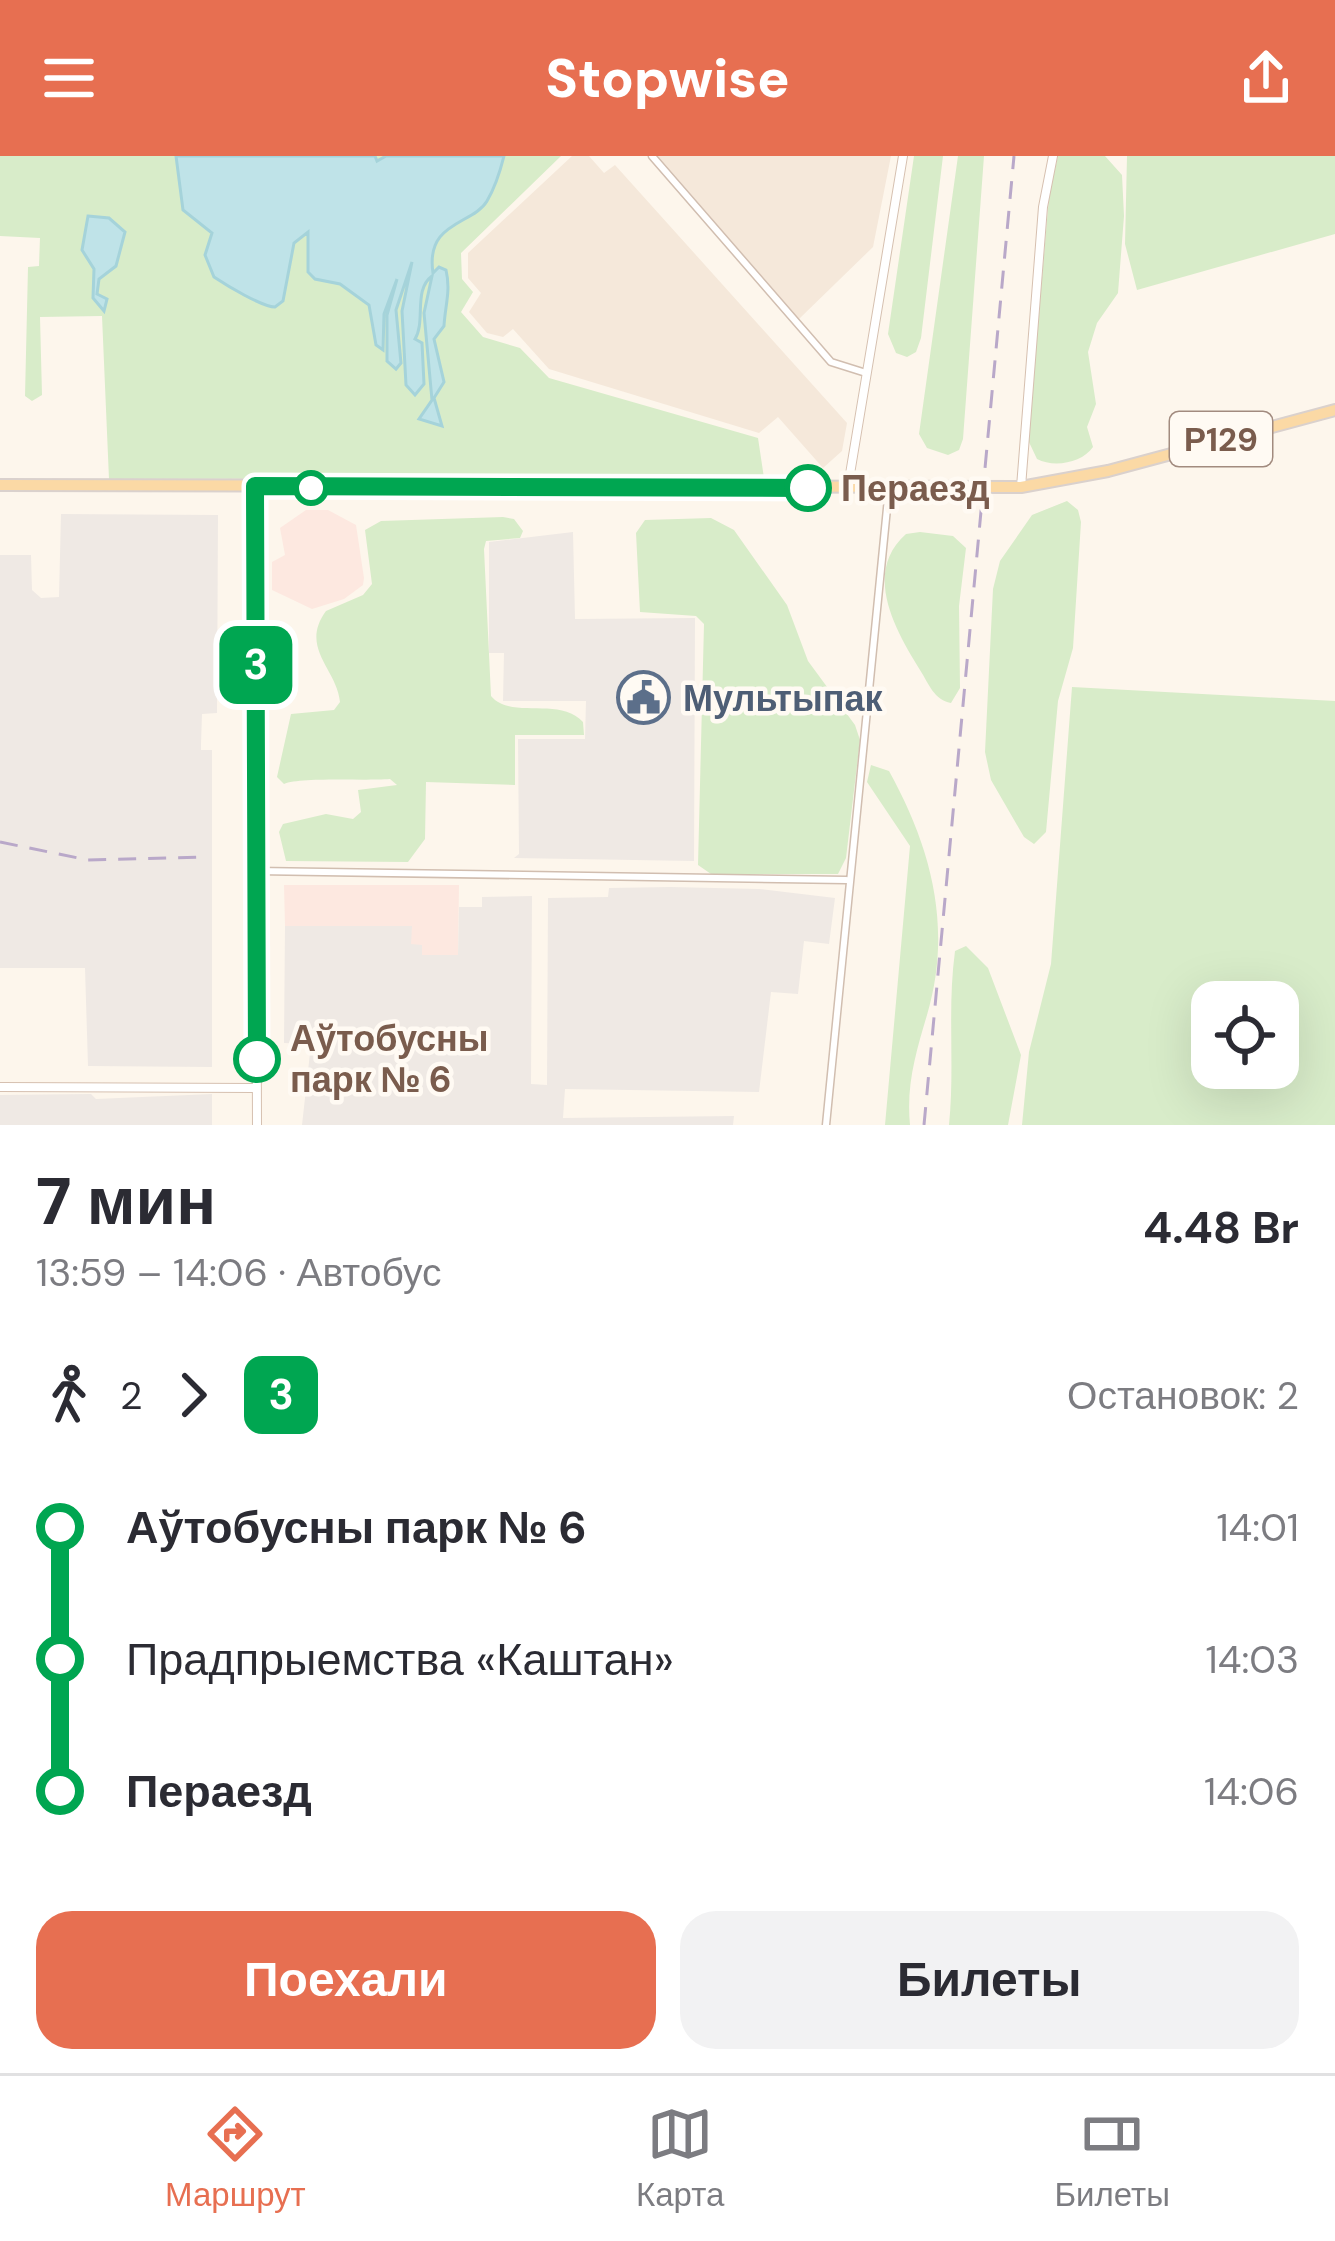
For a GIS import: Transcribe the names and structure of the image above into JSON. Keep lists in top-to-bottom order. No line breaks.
{"streets":{"main road":["Р129"]},"places":{"other":["Пераезд","Аўтобусны парк № 6"],"public building":["Мультыпак"]},"lines":["bus line 3"],"page":{"header":"Stopwise","on_map":"3","heading":["7 мин","13:59 – 14:06 · Автобус","4.48 Br"],"legs":["2","3","Остановок: 2"],"list":[{"name":"Аўтобусны парк № 6","value":"14:01"},{"name":"Прадпрыемства «Каштан»","value":"14:03"},{"name":"Пераезд","value":"14:06"}],"buttons":["Поехали","Билеты"],"tabs":["Маршрут","Карта","Билеты"]}}
